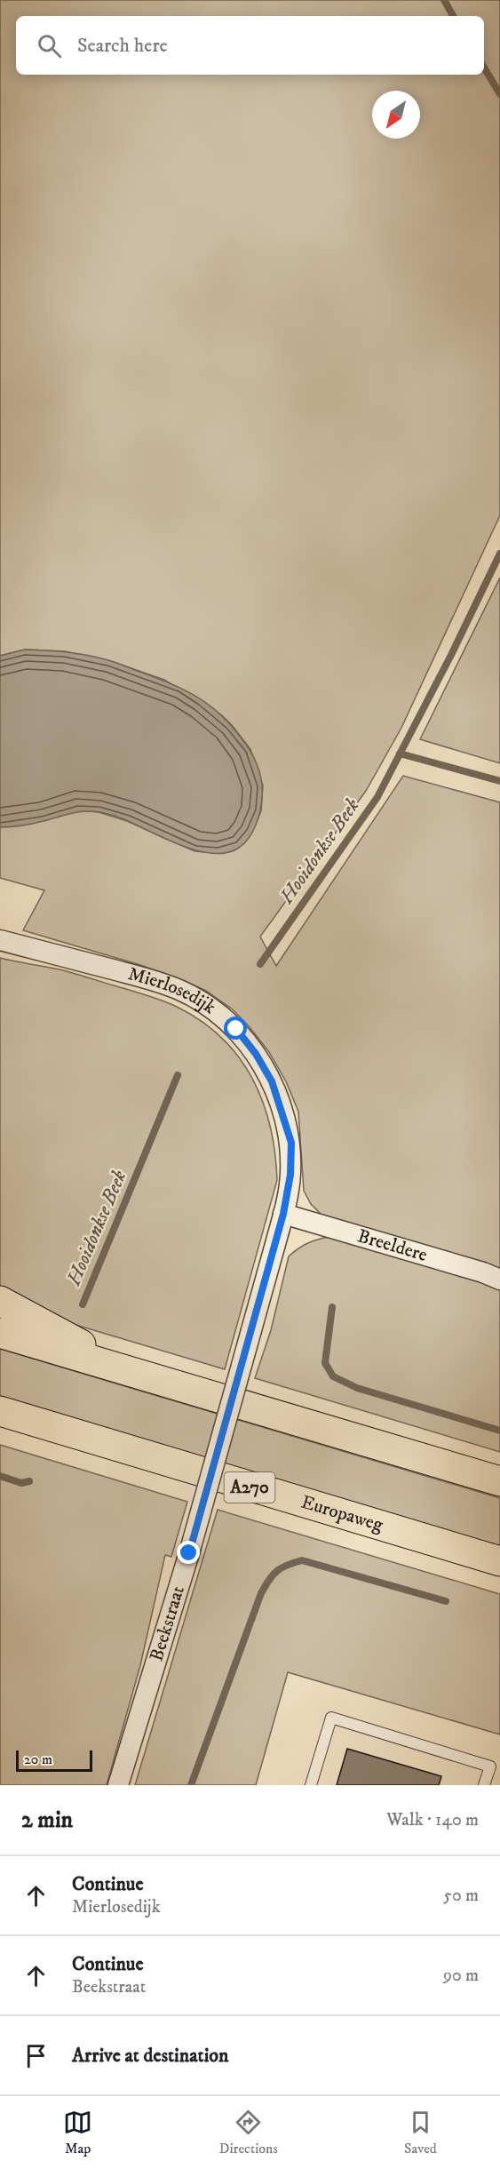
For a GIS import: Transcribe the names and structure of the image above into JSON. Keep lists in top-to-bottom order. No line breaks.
{"streets":{"highway":["A270","Europaweg"],"street":["Mierlosedijk","Breeldere","Beekstraat"]},"crossings":[["Mierlosedijk","Breeldere"],["Mierlosedijk","Beekstraat"],["Breeldere","Beekstraat"]],"water":["Hooidonkse Beek"],"scale_bar":"20 m","north":"bottom left","page":{"search":"Search here","scale":"20 m","heading":["2 min","Walk · 140 m"],"list":[["Continue","Mierlosedijk","50 m"],["Continue","Beekstraat","90 m"],"Arrive at destination"],"nav":["Map","Directions","Saved"]}}
